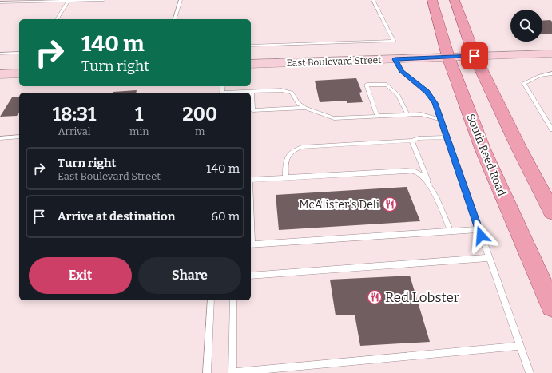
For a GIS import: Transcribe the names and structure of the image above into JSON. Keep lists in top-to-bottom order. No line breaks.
{"streets":{"main road":["East Boulevard Street","South Reed Road"]},"crossings":[["East Boulevard Street","South Reed Road"]],"places":{"restaurant":["McAlister's Deli","Red Lobster"]},"page":{"turn":["140 m","Turn right"],"eta":["18:31","Arrival","1","min","200","m"],"list":[{"name":"Turn right","note":"East Boulevard Street","value":"140 m"},{"name":"Arrive at destination","value":"60 m"}],"buttons":["Exit","Share"]}}
